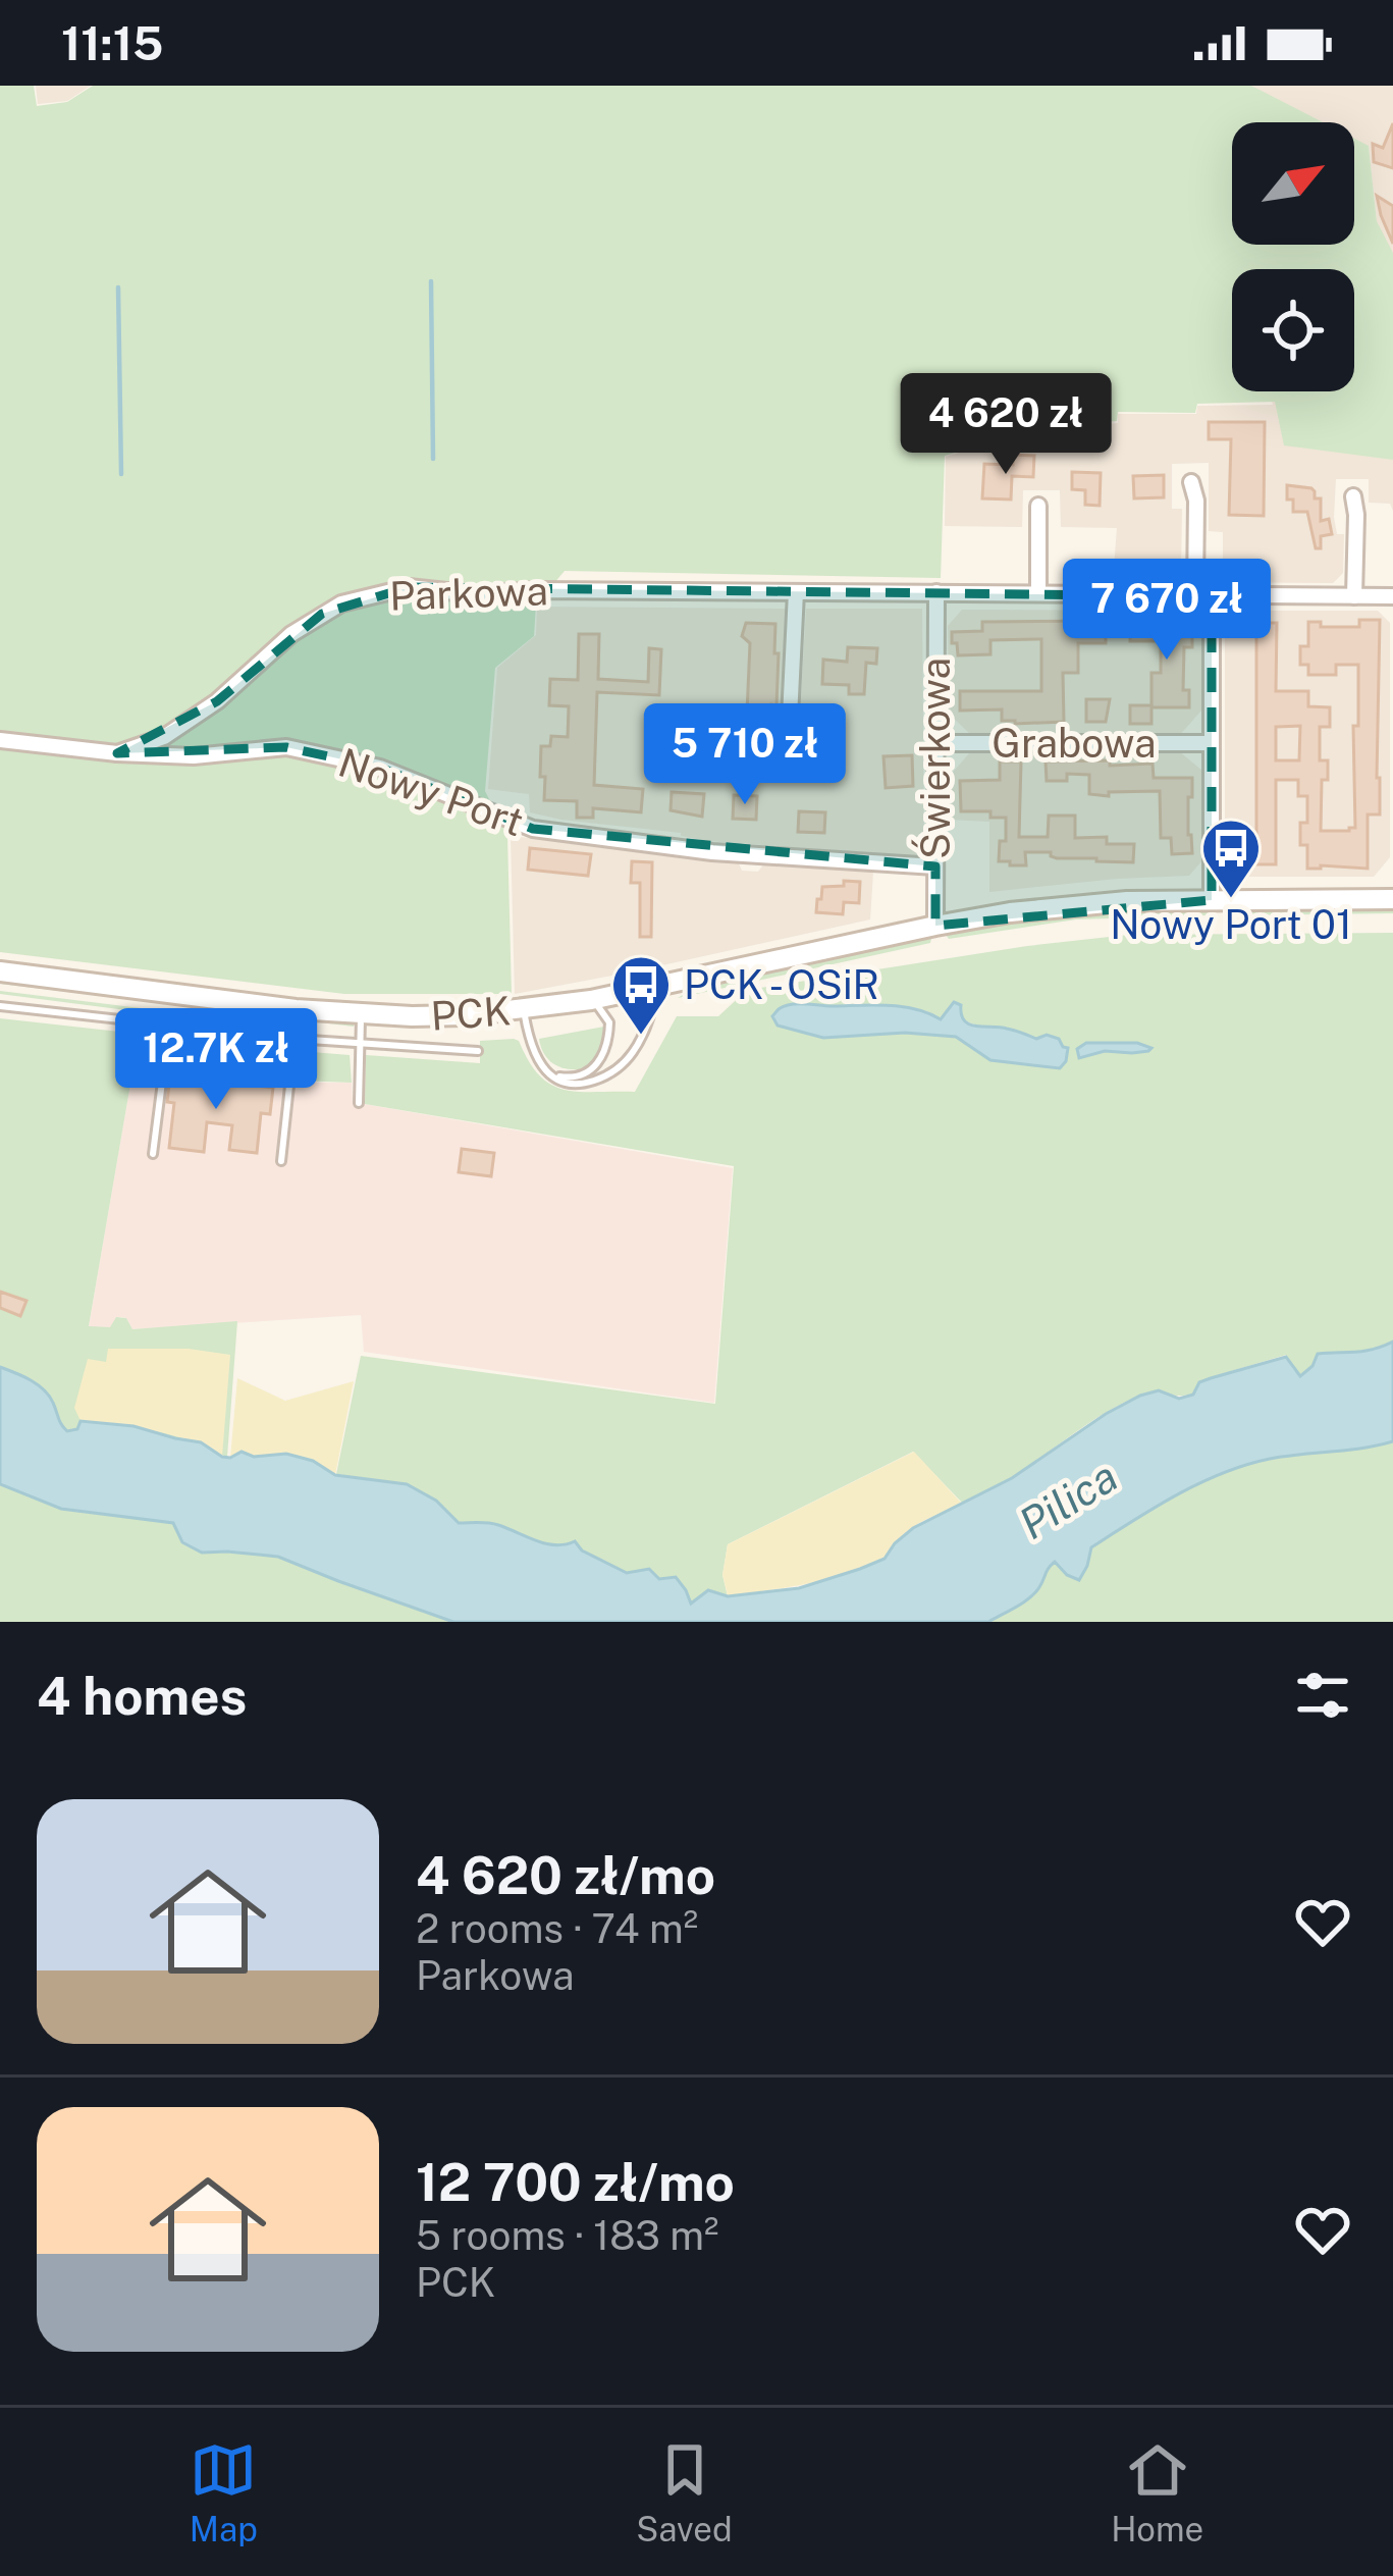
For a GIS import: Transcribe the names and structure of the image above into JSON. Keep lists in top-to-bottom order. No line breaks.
{"streets":{"street":["Parkowa","Grabowa","Świerkowa","Nowy Port","PCK"]},"crossings":[["Parkowa","Świerkowa"],["Parkowa","Nowy Port"],["Grabowa","Świerkowa"],["Świerkowa","Nowy Port"],["Świerkowa","PCK"]],"water":["Pilica"],"places":{"bus stop":["Nowy Port 01","PCK - OSiR"]},"north":"top right","page":{"status":"11:15","price":["4 620 zł","7 670 zł","5 710 zł","12.7K zł"],"heading":"4 homes","list":[{"name":"4 620 zł/mo","note":"2 rooms · 74 m² · Parkowa"},{"name":"12 700 zł/mo","note":"5 rooms · 183 m² · PCK"}],"tabs":["Map","Saved","Home"]}}
